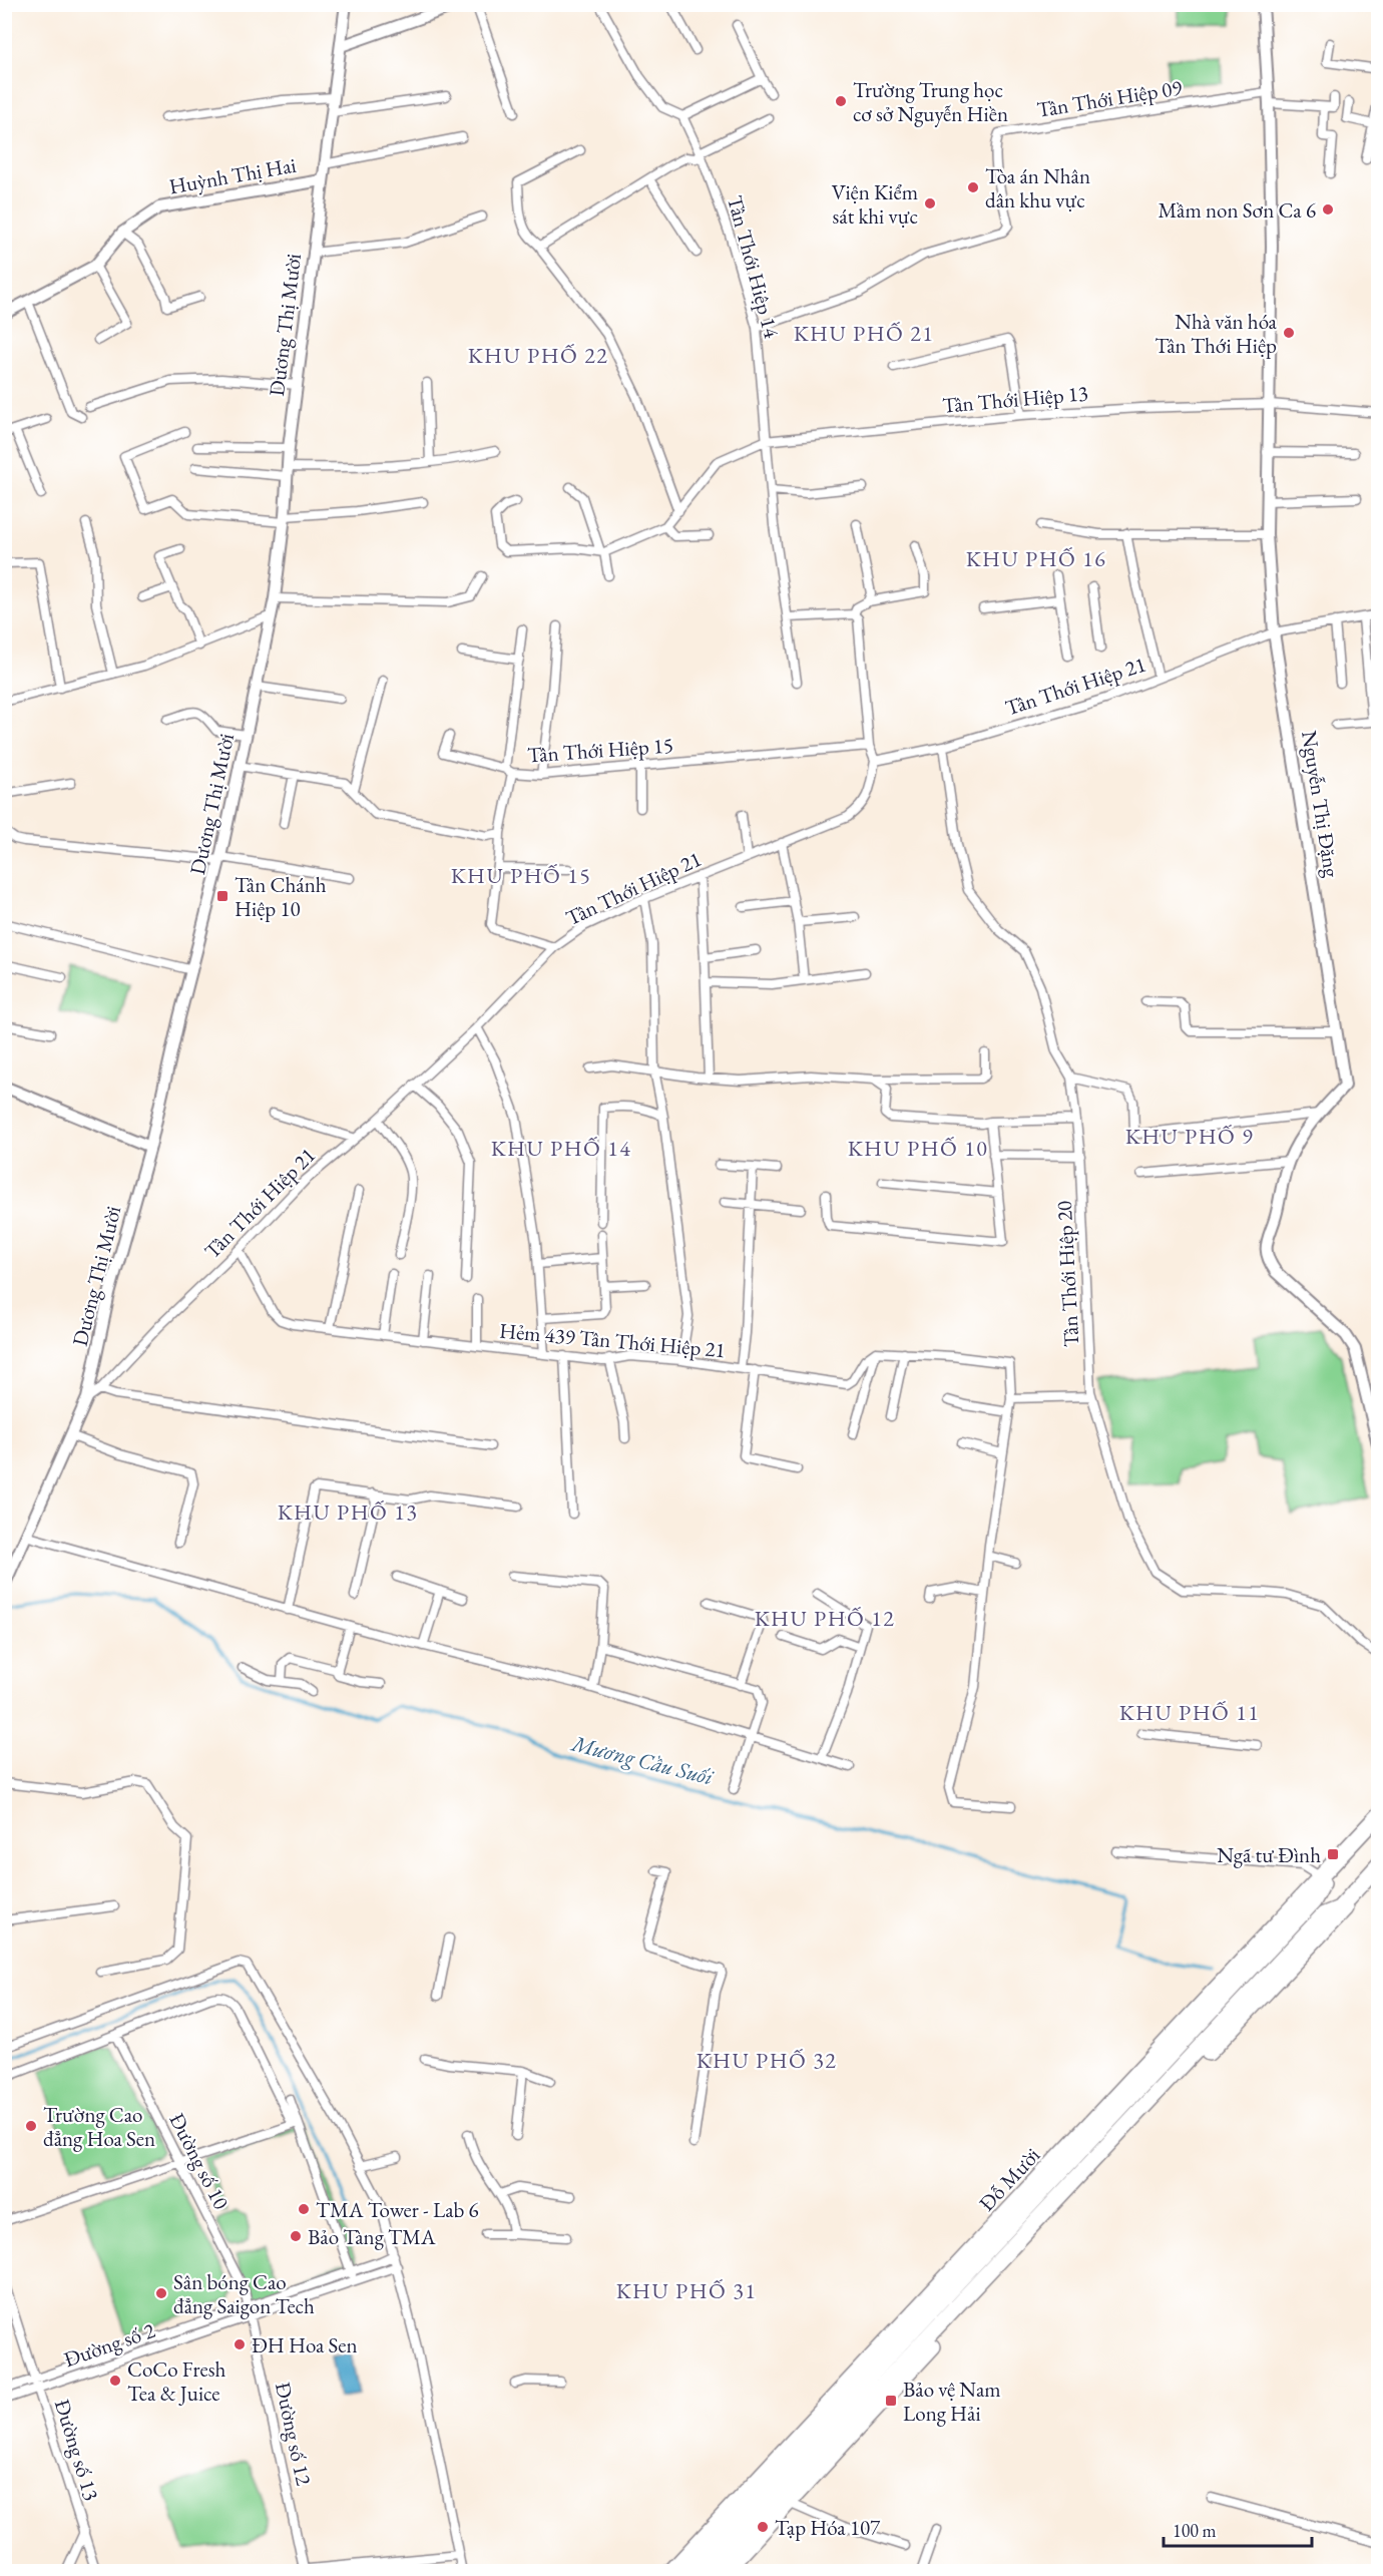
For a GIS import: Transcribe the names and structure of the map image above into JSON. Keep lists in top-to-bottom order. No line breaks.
{"streets":{"highway":["Đỗ Mười"],"street":["Tân Thới Hiệp 09","Huỳnh Thị Hai","Tân Thới Hiệp 14","Dương Thị Mười","Tân Thới Hiệp 13","Tân Thới Hiệp 21","Tân Thới Hiệp 15","Nguyễn Thị Đặng","Tân Thới Hiệp 20","Hẻm 439 Tân Thới Hiệp 21","Đường số 10","Đường số 2","Đường số 12","Đường số 13"]},"crossings":[["Tân Thới Hiệp 09","Tân Thới Hiệp 14"],["Tân Thới Hiệp 09","Nguyễn Thị Đặng"],["Huỳnh Thị Hai","Dương Thị Mười"],["Tân Thới Hiệp 14","Tân Thới Hiệp 13"],["Dương Thị Mười","Tân Thới Hiệp 21"],["Tân Thới Hiệp 13","Nguyễn Thị Đặng"],["Tân Thới Hiệp 21","Tân Thới Hiệp 15"],["Tân Thới Hiệp 21","Nguyễn Thị Đặng"],["Tân Thới Hiệp 21","Tân Thới Hiệp 20"],["Tân Thới Hiệp 21","Hẻm 439 Tân Thới Hiệp 21"],["Đường số 10","Đường số 2"],["Đường số 10","Đường số 12"],["Đường số 2","Đường số 12"],["Đường số 2","Đường số 13"]],"districts":["KHU PHỐ 21","KHU PHỐ 22","KHU PHỐ 16","KHU PHỐ 15","KHU PHỐ 9","KHU PHỐ 14","KHU PHỐ 10","KHU PHỐ 13","KHU PHỐ 12","KHU PHỐ 11","KHU PHỐ 32","KHU PHỐ 31"],"water":["Mương Cầu Suối"],"places":{"other":["Trường Trung học cơ sở Nguyễn Hiền","Tòa án Nhân dân khu vực","Viện Kiểm sát khi vực","Mầm non Sơn Ca 6","Nhà văn hóa Tân Thới Hiệp","Trường Cao đẳng Hoa Sen","TMA Tower - Lab 6","Bảo Tàng TMA","Sân bóng Cao đẳng Saigon Tech","ĐH Hoa Sen","CoCo Fresh Tea & Juice","Tạp Hóa 107"],"transit":["Tân Chánh Hiệp 10","Ngã tư Đình","Bảo vệ Nam Long Hải"]},"scale_bar":"100 m"}
